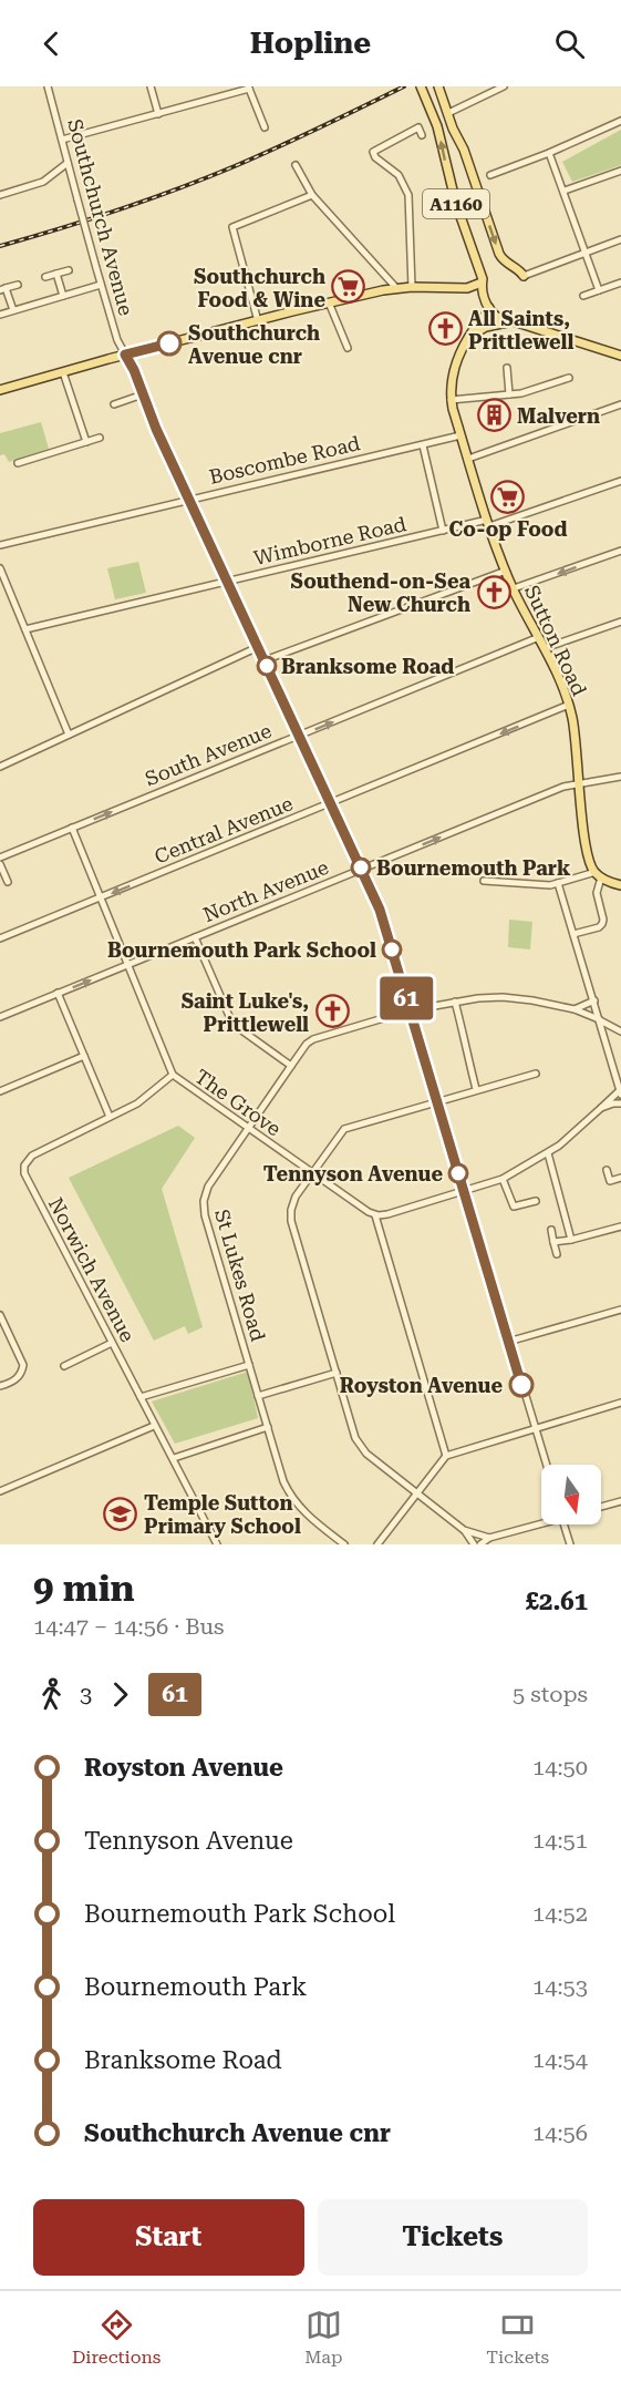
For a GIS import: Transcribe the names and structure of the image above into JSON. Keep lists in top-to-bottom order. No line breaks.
{"streets":{"main road":["A1160","Sutton Road"],"street":["Southchurch Avenue","Boscombe Road","Wimborne Road","South Avenue","Central Avenue","North Avenue","The Grove","Norwich Avenue","St Lukes Road"]},"crossings":[["Southchurch Avenue","Boscombe Road"],["Southchurch Avenue","Wimborne Road"],["Southchurch Avenue","South Avenue"],["Southchurch Avenue","Central Avenue"],["Southchurch Avenue","North Avenue"],["Southchurch Avenue","St Lukes Road"],["Boscombe Road","Sutton Road"],["Wimborne Road","Sutton Road"],["Sutton Road","South Avenue"],["Sutton Road","Central Avenue"],["Sutton Road","North Avenue"],["South Avenue","The Grove"],["Central Avenue","The Grove"],["North Avenue","The Grove"],["The Grove","Norwich Avenue"],["The Grove","St Lukes Road"]],"one_way":["South Avenue","Central Avenue","North Avenue"],"places":{"supermarket":["Southchurch Food & Wine","Co-op Food"],"church":["All Saints, Prittlewell","Southend-on-Sea New Church","Saint Luke's, Prittlewell"],"other":["Southchurch Avenue cnr","Branksome Road","Bournemouth Park","Bournemouth Park School","Tennyson Avenue","Royston Avenue"],"building":["Malvern"],"school or university":["Temple Sutton Primary School"]},"lines":["bus line 61"],"north":"bottom","page":{"header":"Hopline","on_map":"61","heading":["9 min","14:47 – 14:56 · Bus","£2.61"],"legs":["3","61","5 stops"],"list":[{"name":"Royston Avenue","value":"14:50"},{"name":"Tennyson Avenue","value":"14:51"},{"name":"Bournemouth Park School","value":"14:52"},{"name":"Bournemouth Park","value":"14:53"},{"name":"Branksome Road","value":"14:54"},{"name":"Southchurch Avenue cnr","value":"14:56"}],"buttons":["Start","Tickets"],"tabs":["Directions","Map","Tickets"]}}
